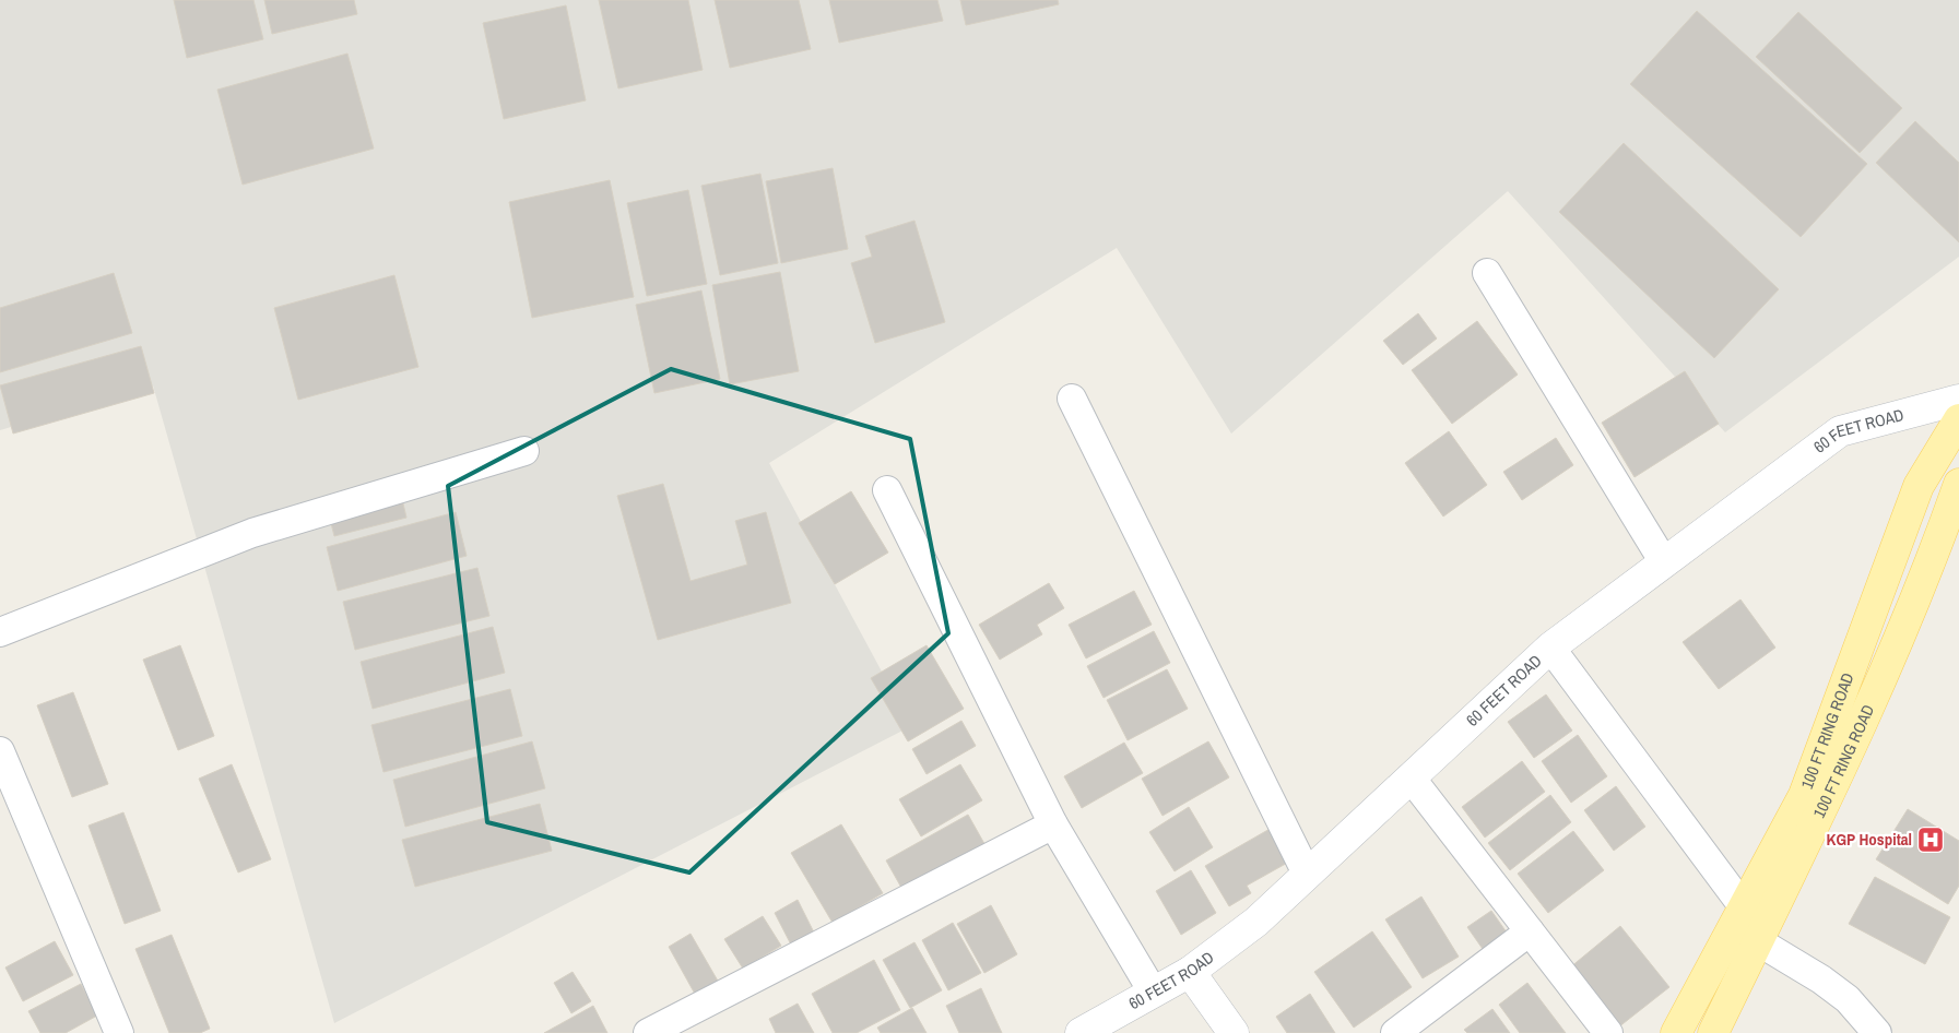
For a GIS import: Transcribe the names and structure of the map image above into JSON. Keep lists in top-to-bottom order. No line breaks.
{"streets":{"main road":["100 FT RING ROAD"],"street":["60 FEET ROAD"]},"places":{"hospital":["KGP Hospital"]}}
